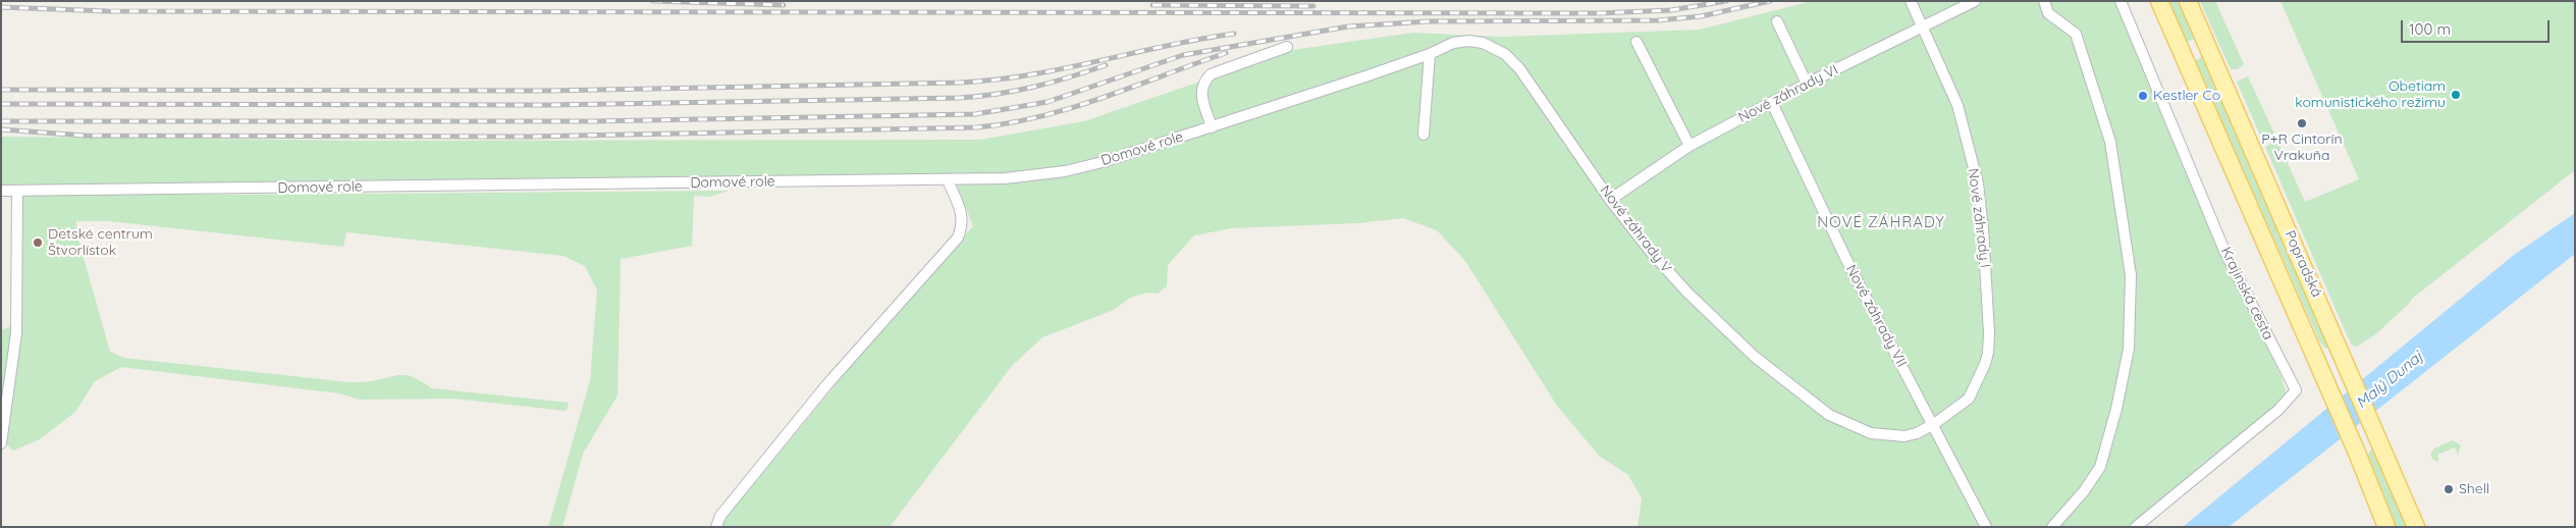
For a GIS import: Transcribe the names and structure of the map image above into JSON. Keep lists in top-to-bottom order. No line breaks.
{"streets":{"main road":["Popradská"],"street":["Nové záhrady VI","Domové role","Nové záhrady I","Nové záhrady V","Krajinská cesta","Nové záhrady VII"]},"crossings":[["Nové záhrady VI","Nové záhrady I"],["Nové záhrady VI","Nové záhrady V"],["Nové záhrady VI","Nové záhrady VII"],["Domové role","Nové záhrady V"],["Nové záhrady I","Nové záhrady V"],["Nové záhrady I","Nové záhrady VII"],["Nové záhrady V","Nové záhrady VII"]],"districts":["NOVÉ ZÁHRADY"],"water":["Malý Dunaj"],"places":["Obetiam komunistického režimu","Kestler Co","P+R Cintorín Vrakuňa","Detské centrum Štvorlístok","Shell"],"scale_bar":"100 m"}
